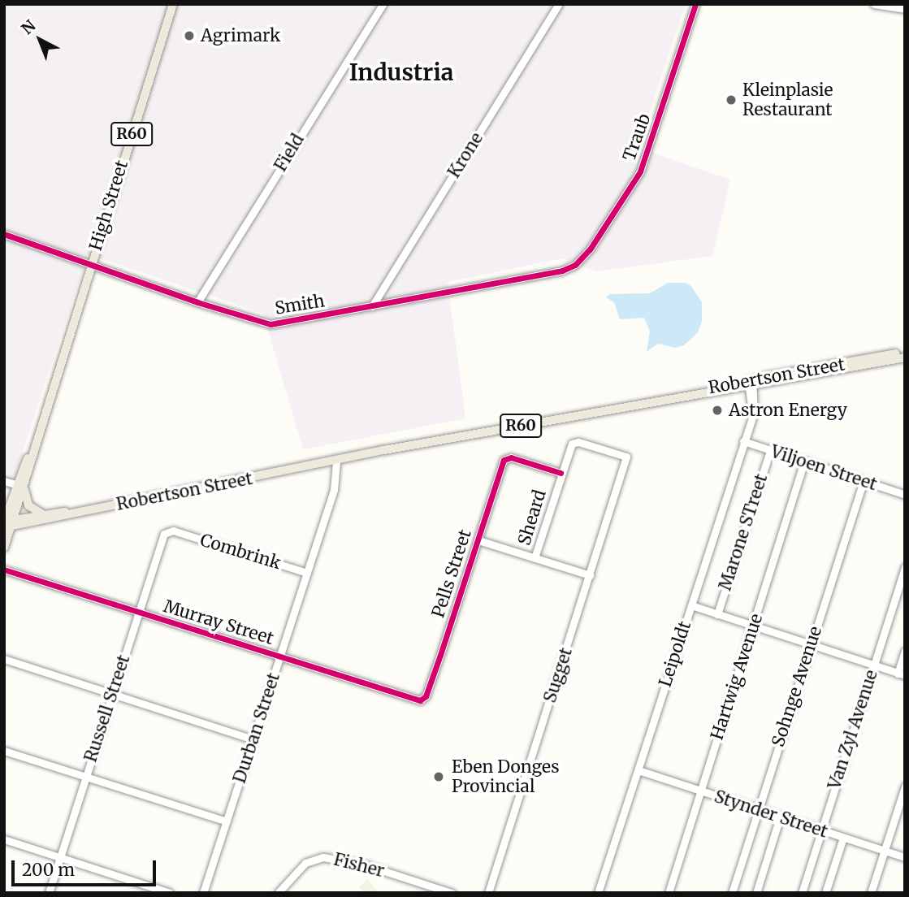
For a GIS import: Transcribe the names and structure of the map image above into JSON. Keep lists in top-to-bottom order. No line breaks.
{"streets":{"main road":["R60","High Street","Robertson Street"],"street":["Traub","Field","Krone","Smith","Viljoen Street","Sheard","Marone STreet","Combrink","Pells Street","Murray Street","Leipoldt","Sugget","Hartwig Avenue","Sohnge Avenue","Russell Street","Durban Street","Van Zyl Avenue","Stynder Street","Fisher"]},"crossings":[["Traub","Smith"],["Field","Smith"],["Krone","Smith"],["High Street","Smith"],["High Street","Robertson Street"],["Robertson Street","Leipoldt"],["Robertson Street","Durban Street"],["Viljoen Street","Marone STreet"],["Viljoen Street","Leipoldt"],["Viljoen Street","Hartwig Avenue"],["Viljoen Street","Sohnge Avenue"],["Sheard","Pells Street"],["Sheard","Sugget"],["Combrink","Russell Street"],["Combrink","Durban Street"],["Pells Street","Murray Street"],["Murray Street","Russell Street"],["Murray Street","Durban Street"],["Leipoldt","Stynder Street"],["Hartwig Avenue","Stynder Street"],["Sohnge Avenue","Stynder Street"],["Van Zyl Avenue","Stynder Street"]],"districts":["Industria"],"places":["Agrimark","Kleinplasie Restaurant","Astron Energy","Eben Donges Provincial"],"scale_bar":"200 m","north":"top left"}
